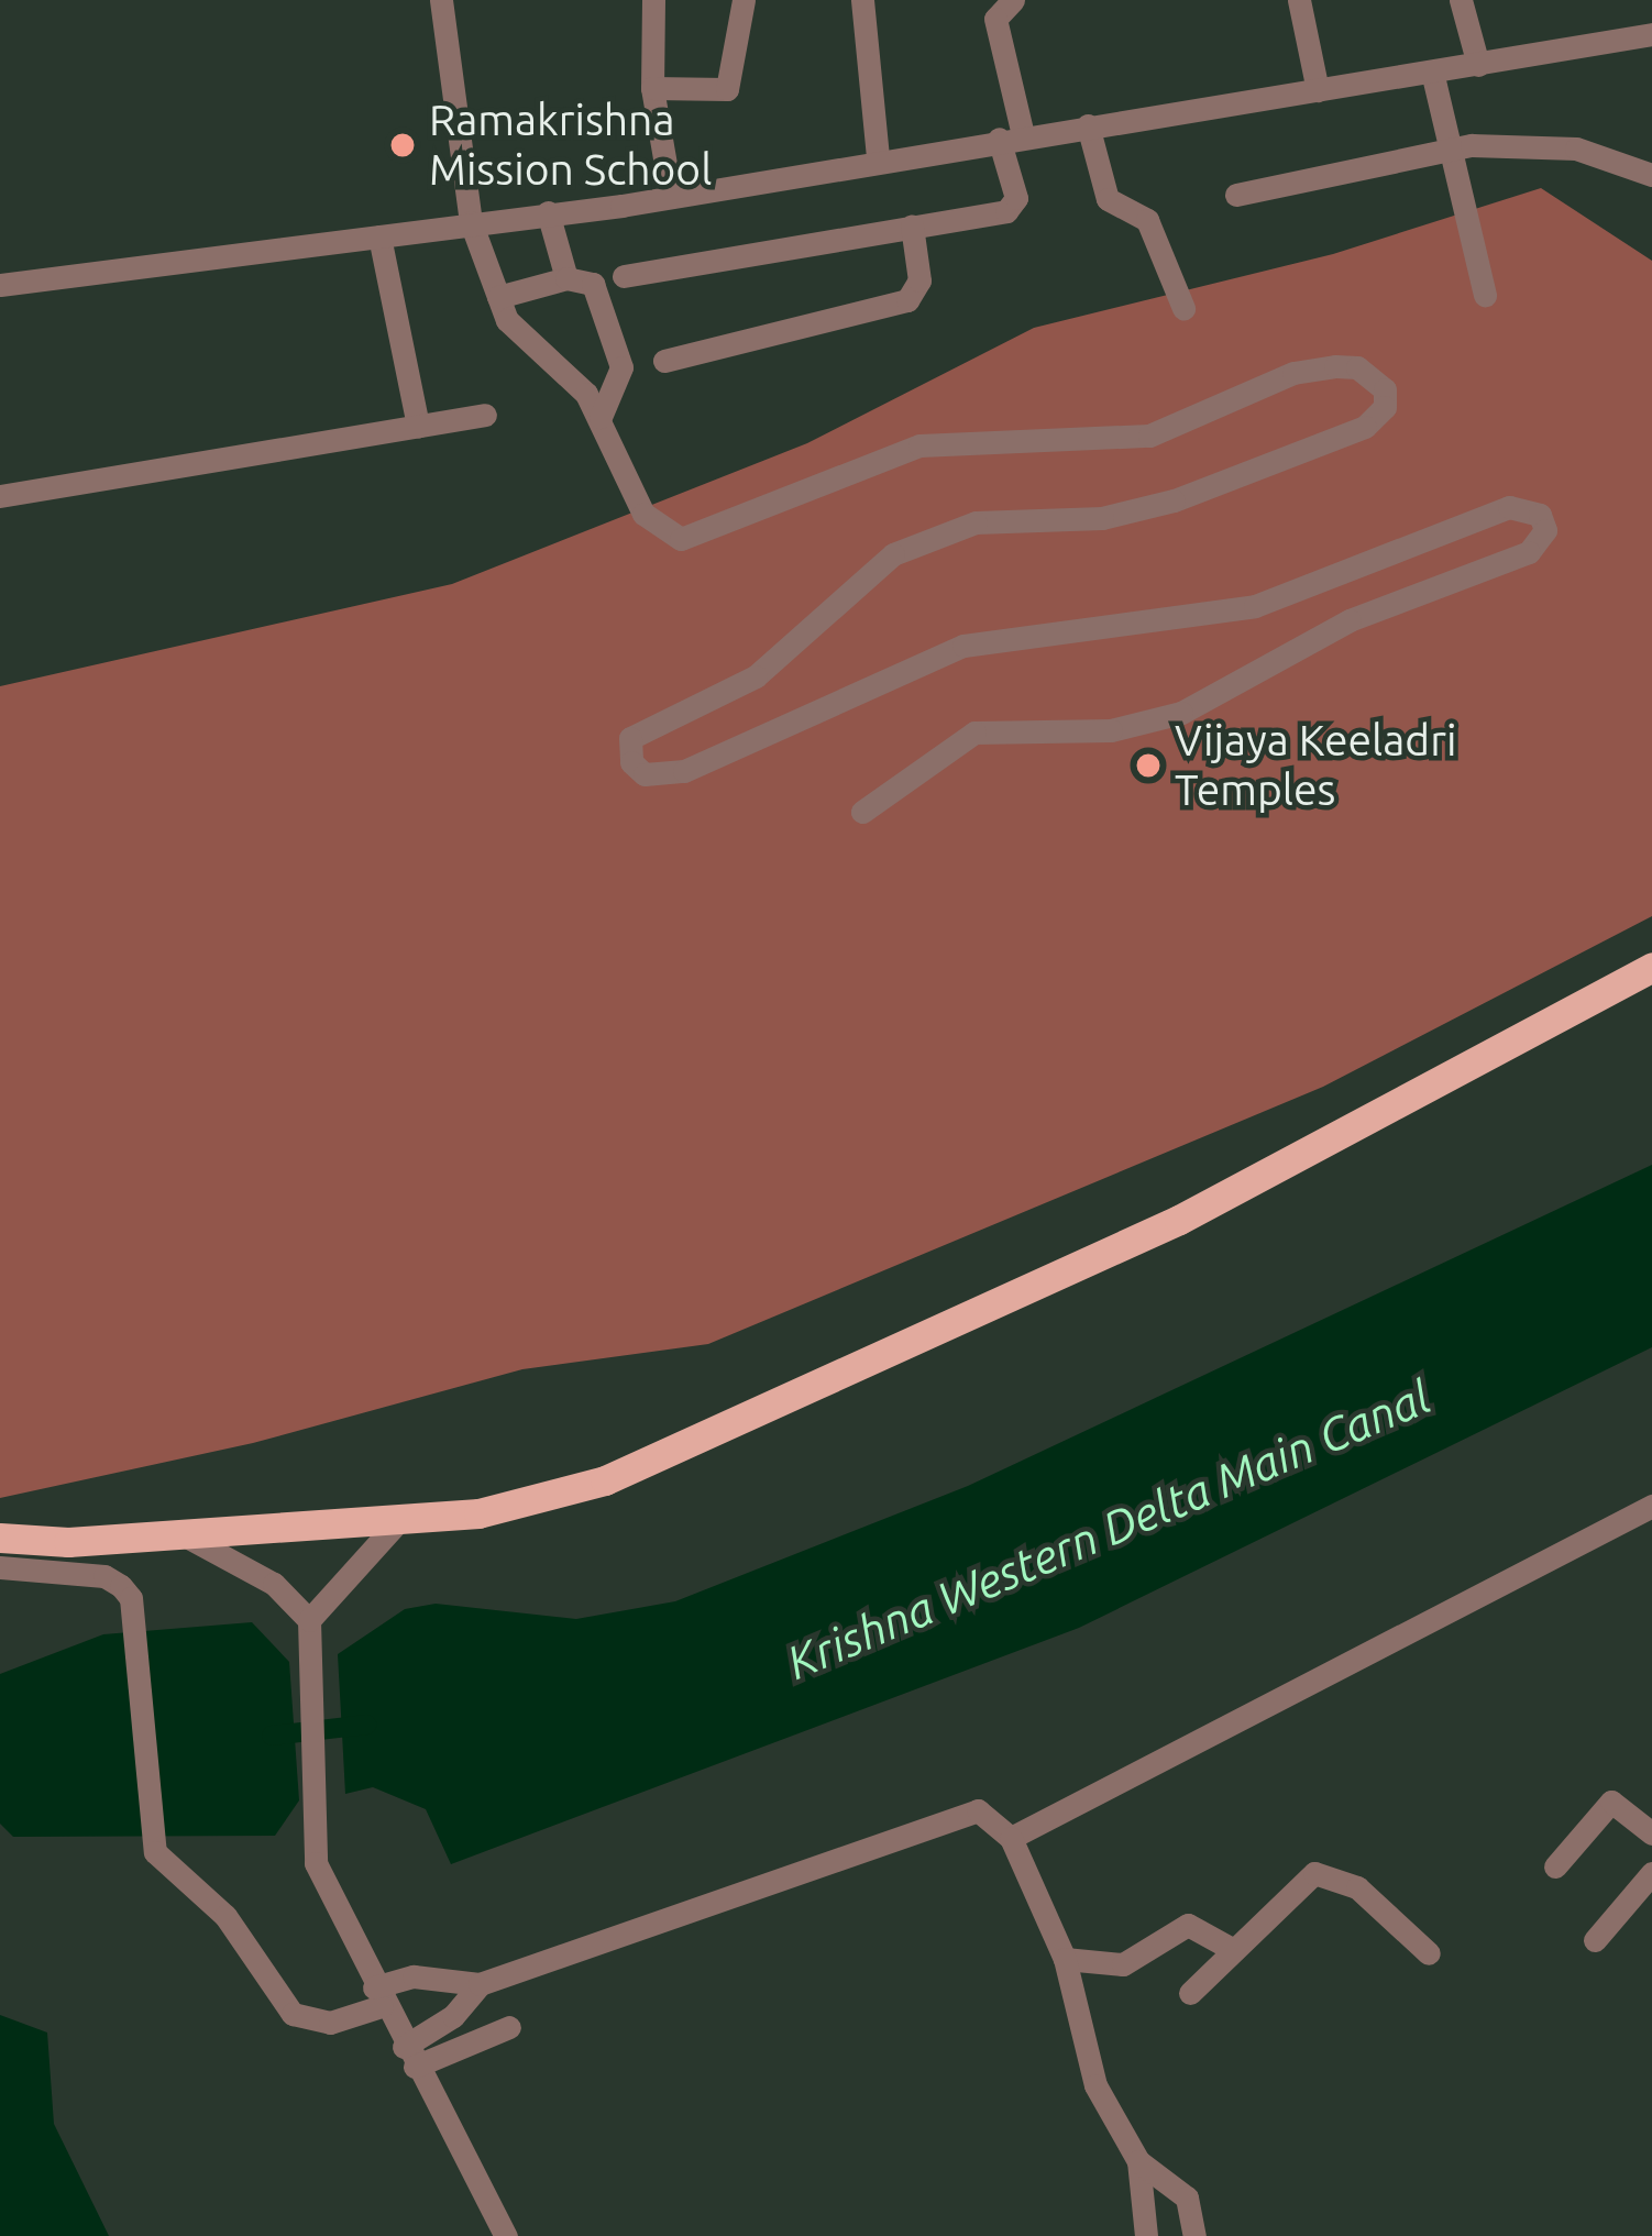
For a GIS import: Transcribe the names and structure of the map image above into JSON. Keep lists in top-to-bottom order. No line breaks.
{"water":["Krishna Western Delta Main Canal"],"places":["Ramakrishna Mission School","Vijaya Keeladri Temples"]}
